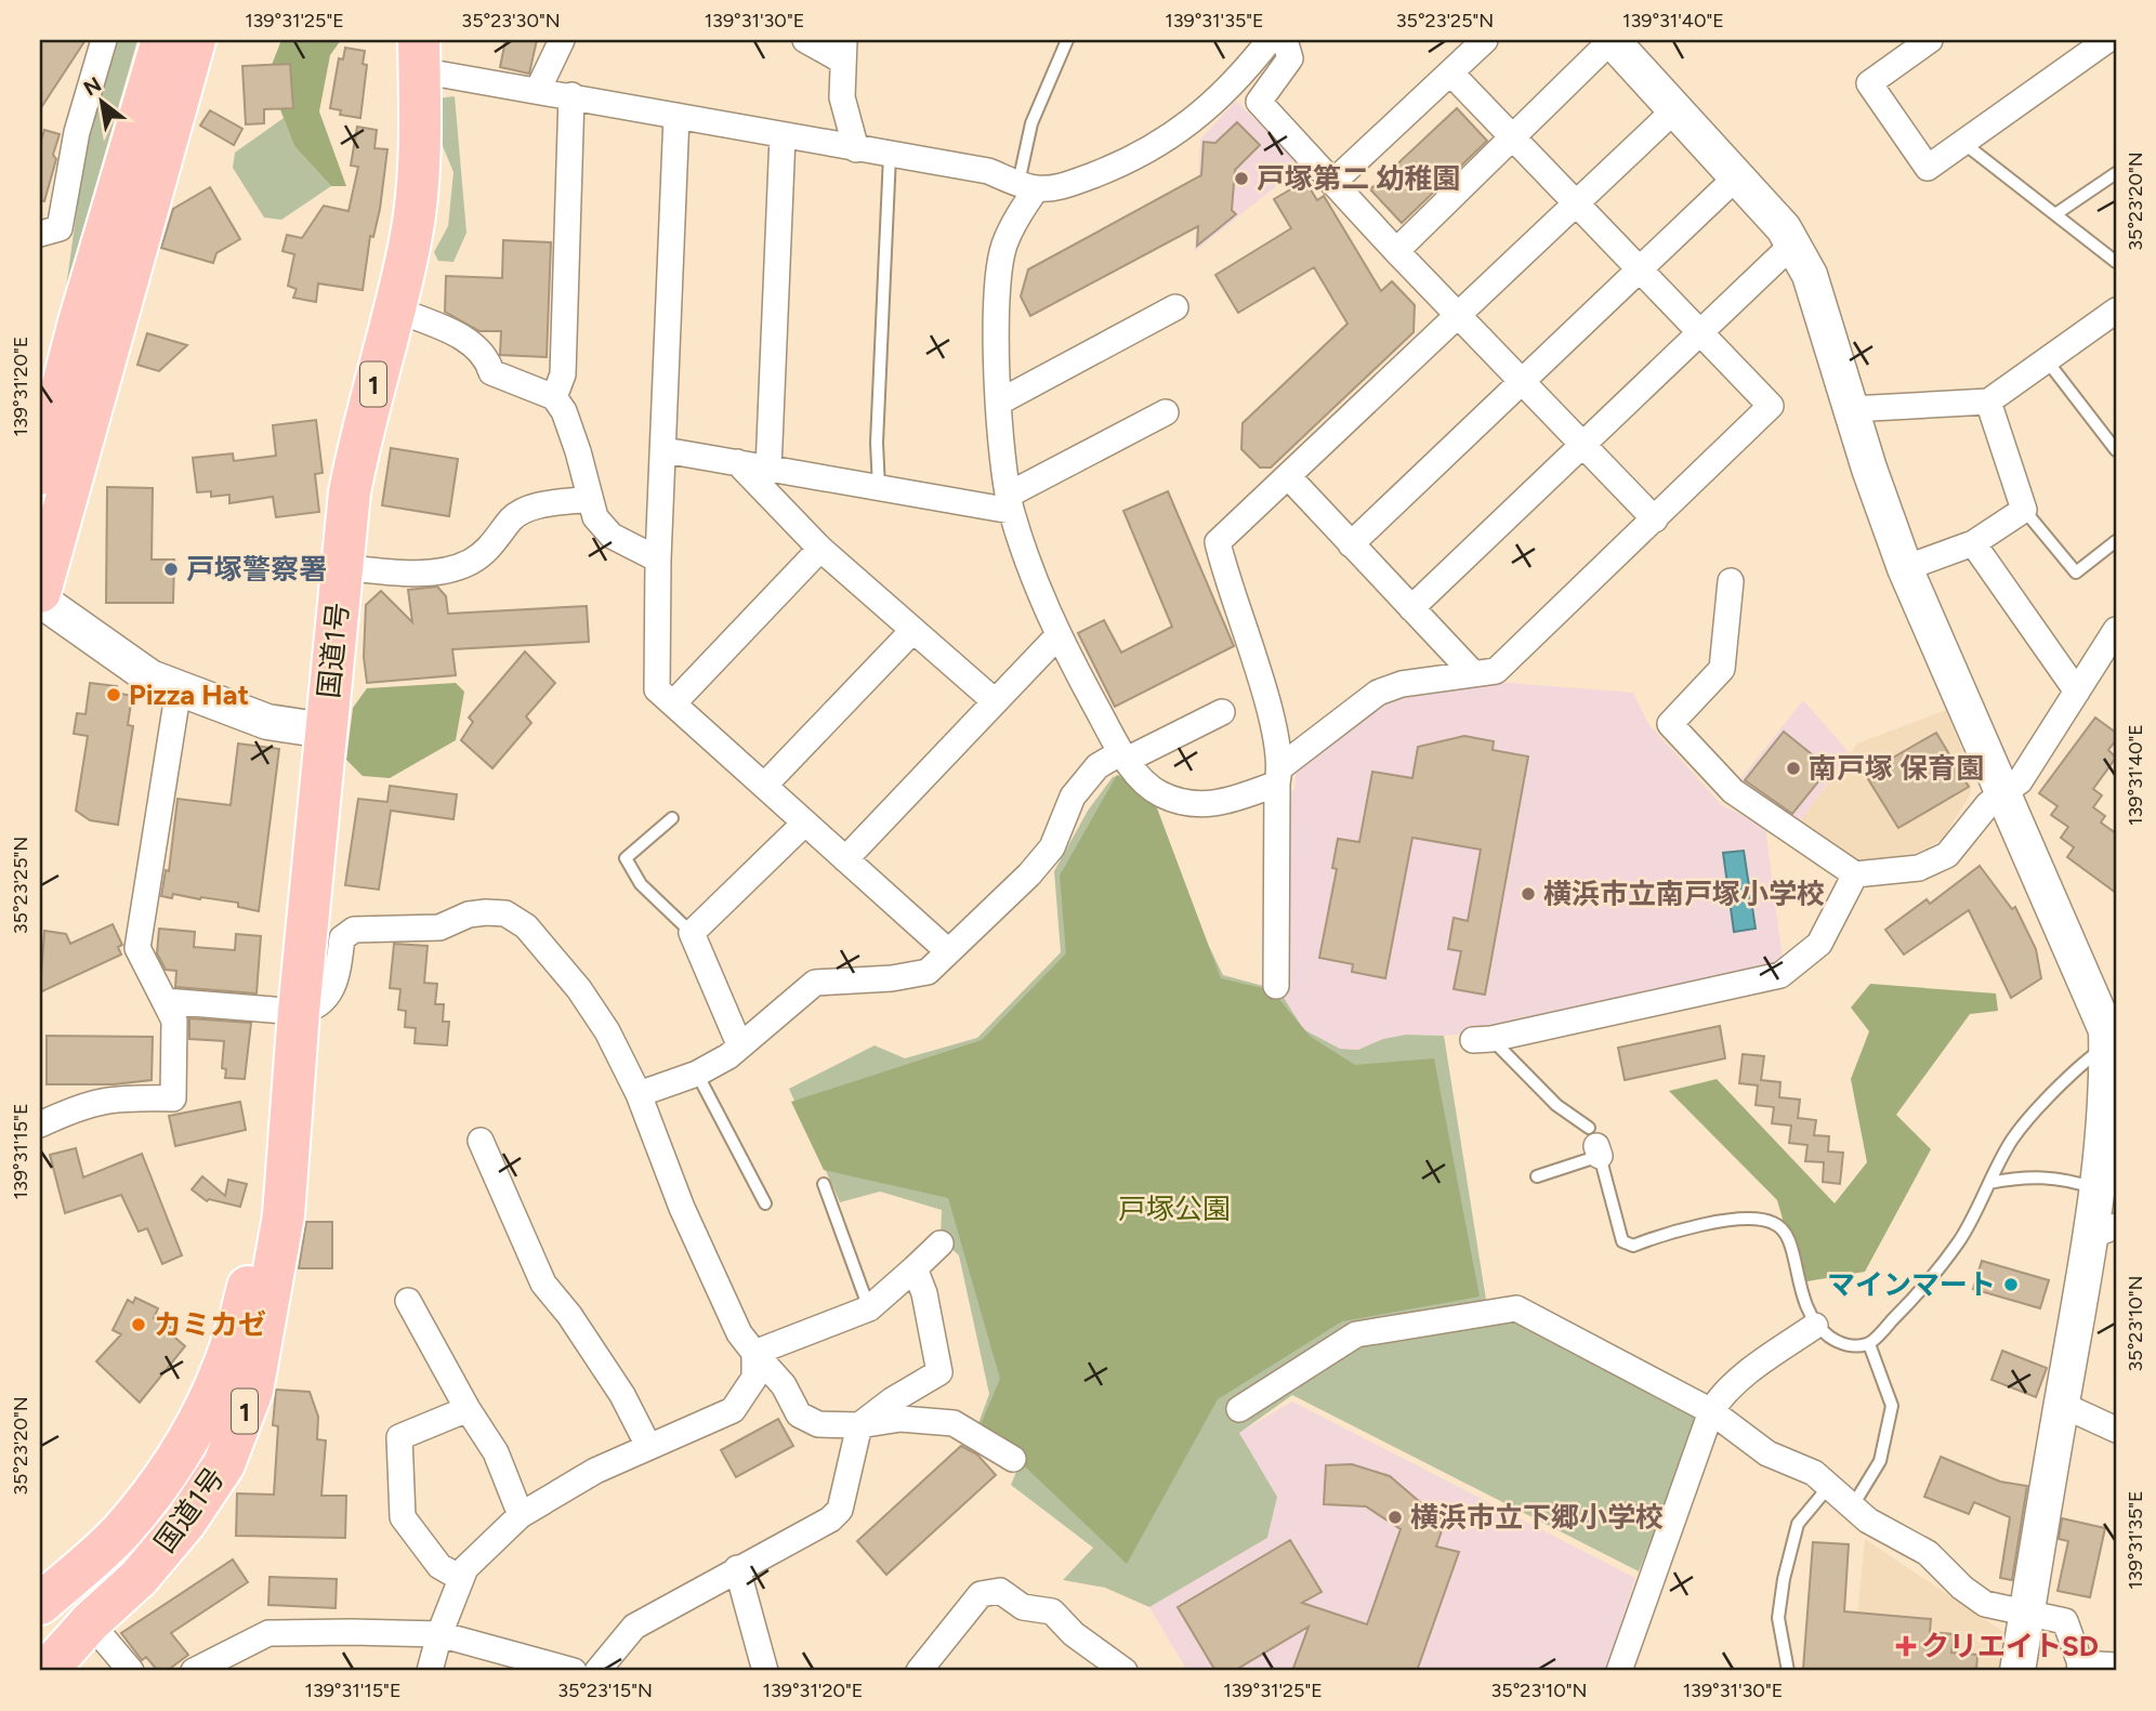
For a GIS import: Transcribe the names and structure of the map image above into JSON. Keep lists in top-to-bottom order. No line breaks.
{"streets":{"highway":["1","国道1号"]},"parks":["戸塚公園"],"places":{"other":["戸塚第二 幼稚園","戸塚警察署","Pizza Hat","南戸塚 保育園","横浜市立南戸塚小学校","マインマート","カミカゼ","横浜市立下郷小学校"],"health":["クリエイトSD"]},"north":"top left","coordinates":["139°31'25\"E","35°23'30\"N","139°31'30\"E","139°31'35\"E","35°23'25\"N","139°31'40\"E","35°23'20\"N","139°31'20\"E","139°31'15\"E","35°23'10\"N","35°23'15\"N"]}
